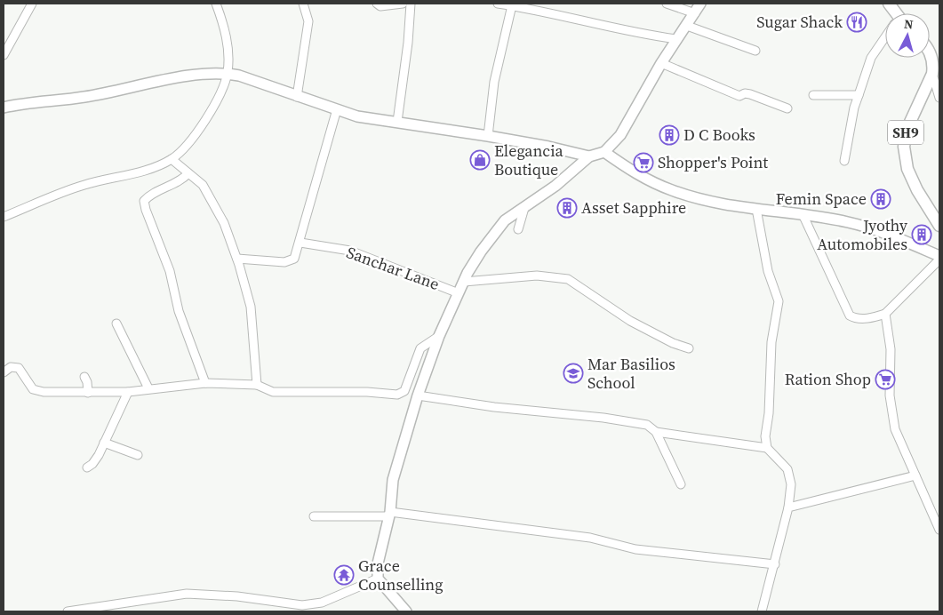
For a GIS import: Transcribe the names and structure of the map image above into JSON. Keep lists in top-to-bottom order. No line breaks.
{"streets":{"main road":["SH9"],"street":["Sanchar Lane"]},"places":{"restaurant":["Sugar Shack"],"building":["D C Books","Femin Space","Asset Sapphire","Jyothy Automobiles"],"shop":["Elegancia Boutique"],"supermarket":["Shopper's Point","Ration Shop"],"school or university":["Mar Basilios School"],"temple":["Grace Counselling"]},"north":"top"}
